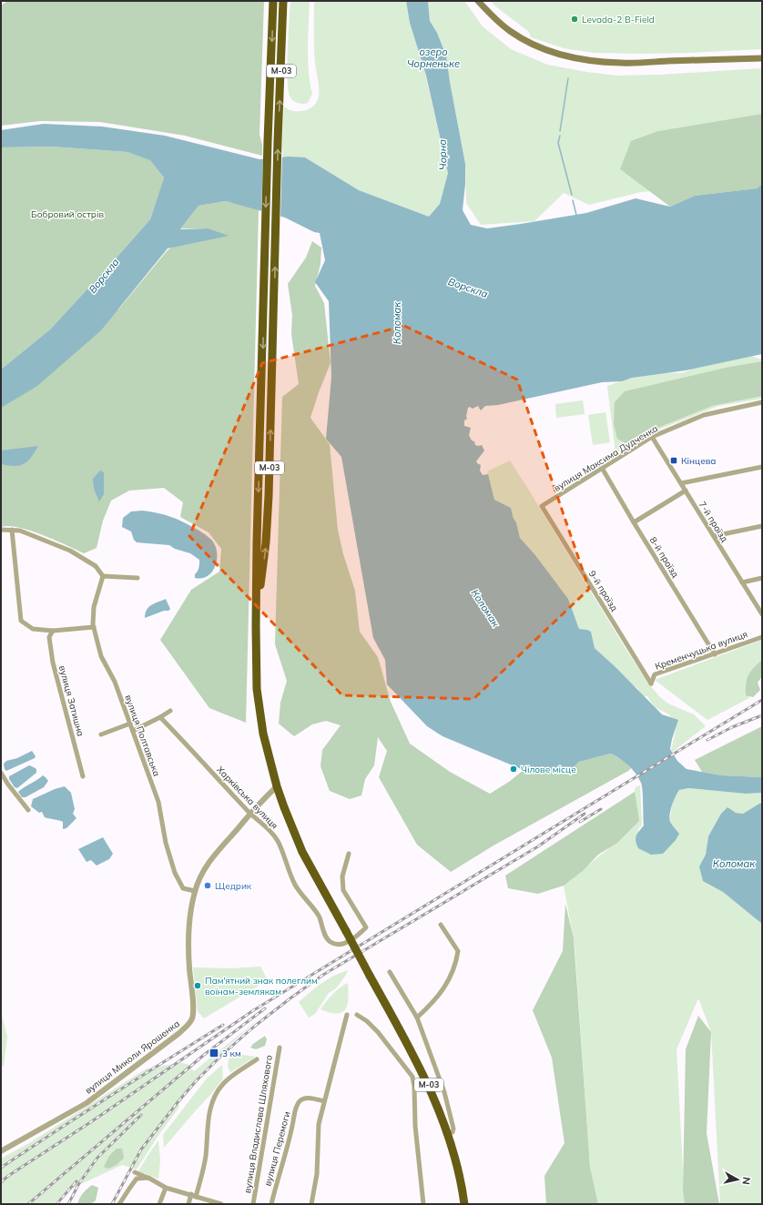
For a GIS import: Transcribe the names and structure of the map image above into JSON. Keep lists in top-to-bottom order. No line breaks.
{"streets":{"highway":["М-03"],"street":["вулиця Максима Дудченка","7-й проїзд","8-й проїзд","9-й проїзд","Кременчуцька вулиця","вулиця Затишна","вулиця Полтавська","Харківська вулиця","вулиця Миколи Ярошенка","вулиця Владислава Шляхового","вулиця Перемоги"]},"crossings":[["М-03","вулиця Миколи Ярошенка"],["вулиця Максима Дудченка","7-й проїзд"],["вулиця Максима Дудченка","8-й проїзд"],["вулиця Максима Дудченка","9-й проїзд"],["8-й проїзд","Кременчуцька вулиця"],["9-й проїзд","Кременчуцька вулиця"],["вулиця Полтавська","вулиця Миколи Ярошенка"],["Харківська вулиця","вулиця Миколи Ярошенка"]],"water":["озеро Чорненьке","Чорна","Ворскла","Коломак"],"parks":["Бобровий острів"],"places":{"other":["Levada-2 B-Field","Чілове місце","Щедрик","Пам'ятний знак полеглим воїнам-землякам"],"transit":["Кінцева","3 км"]},"north":"right"}
